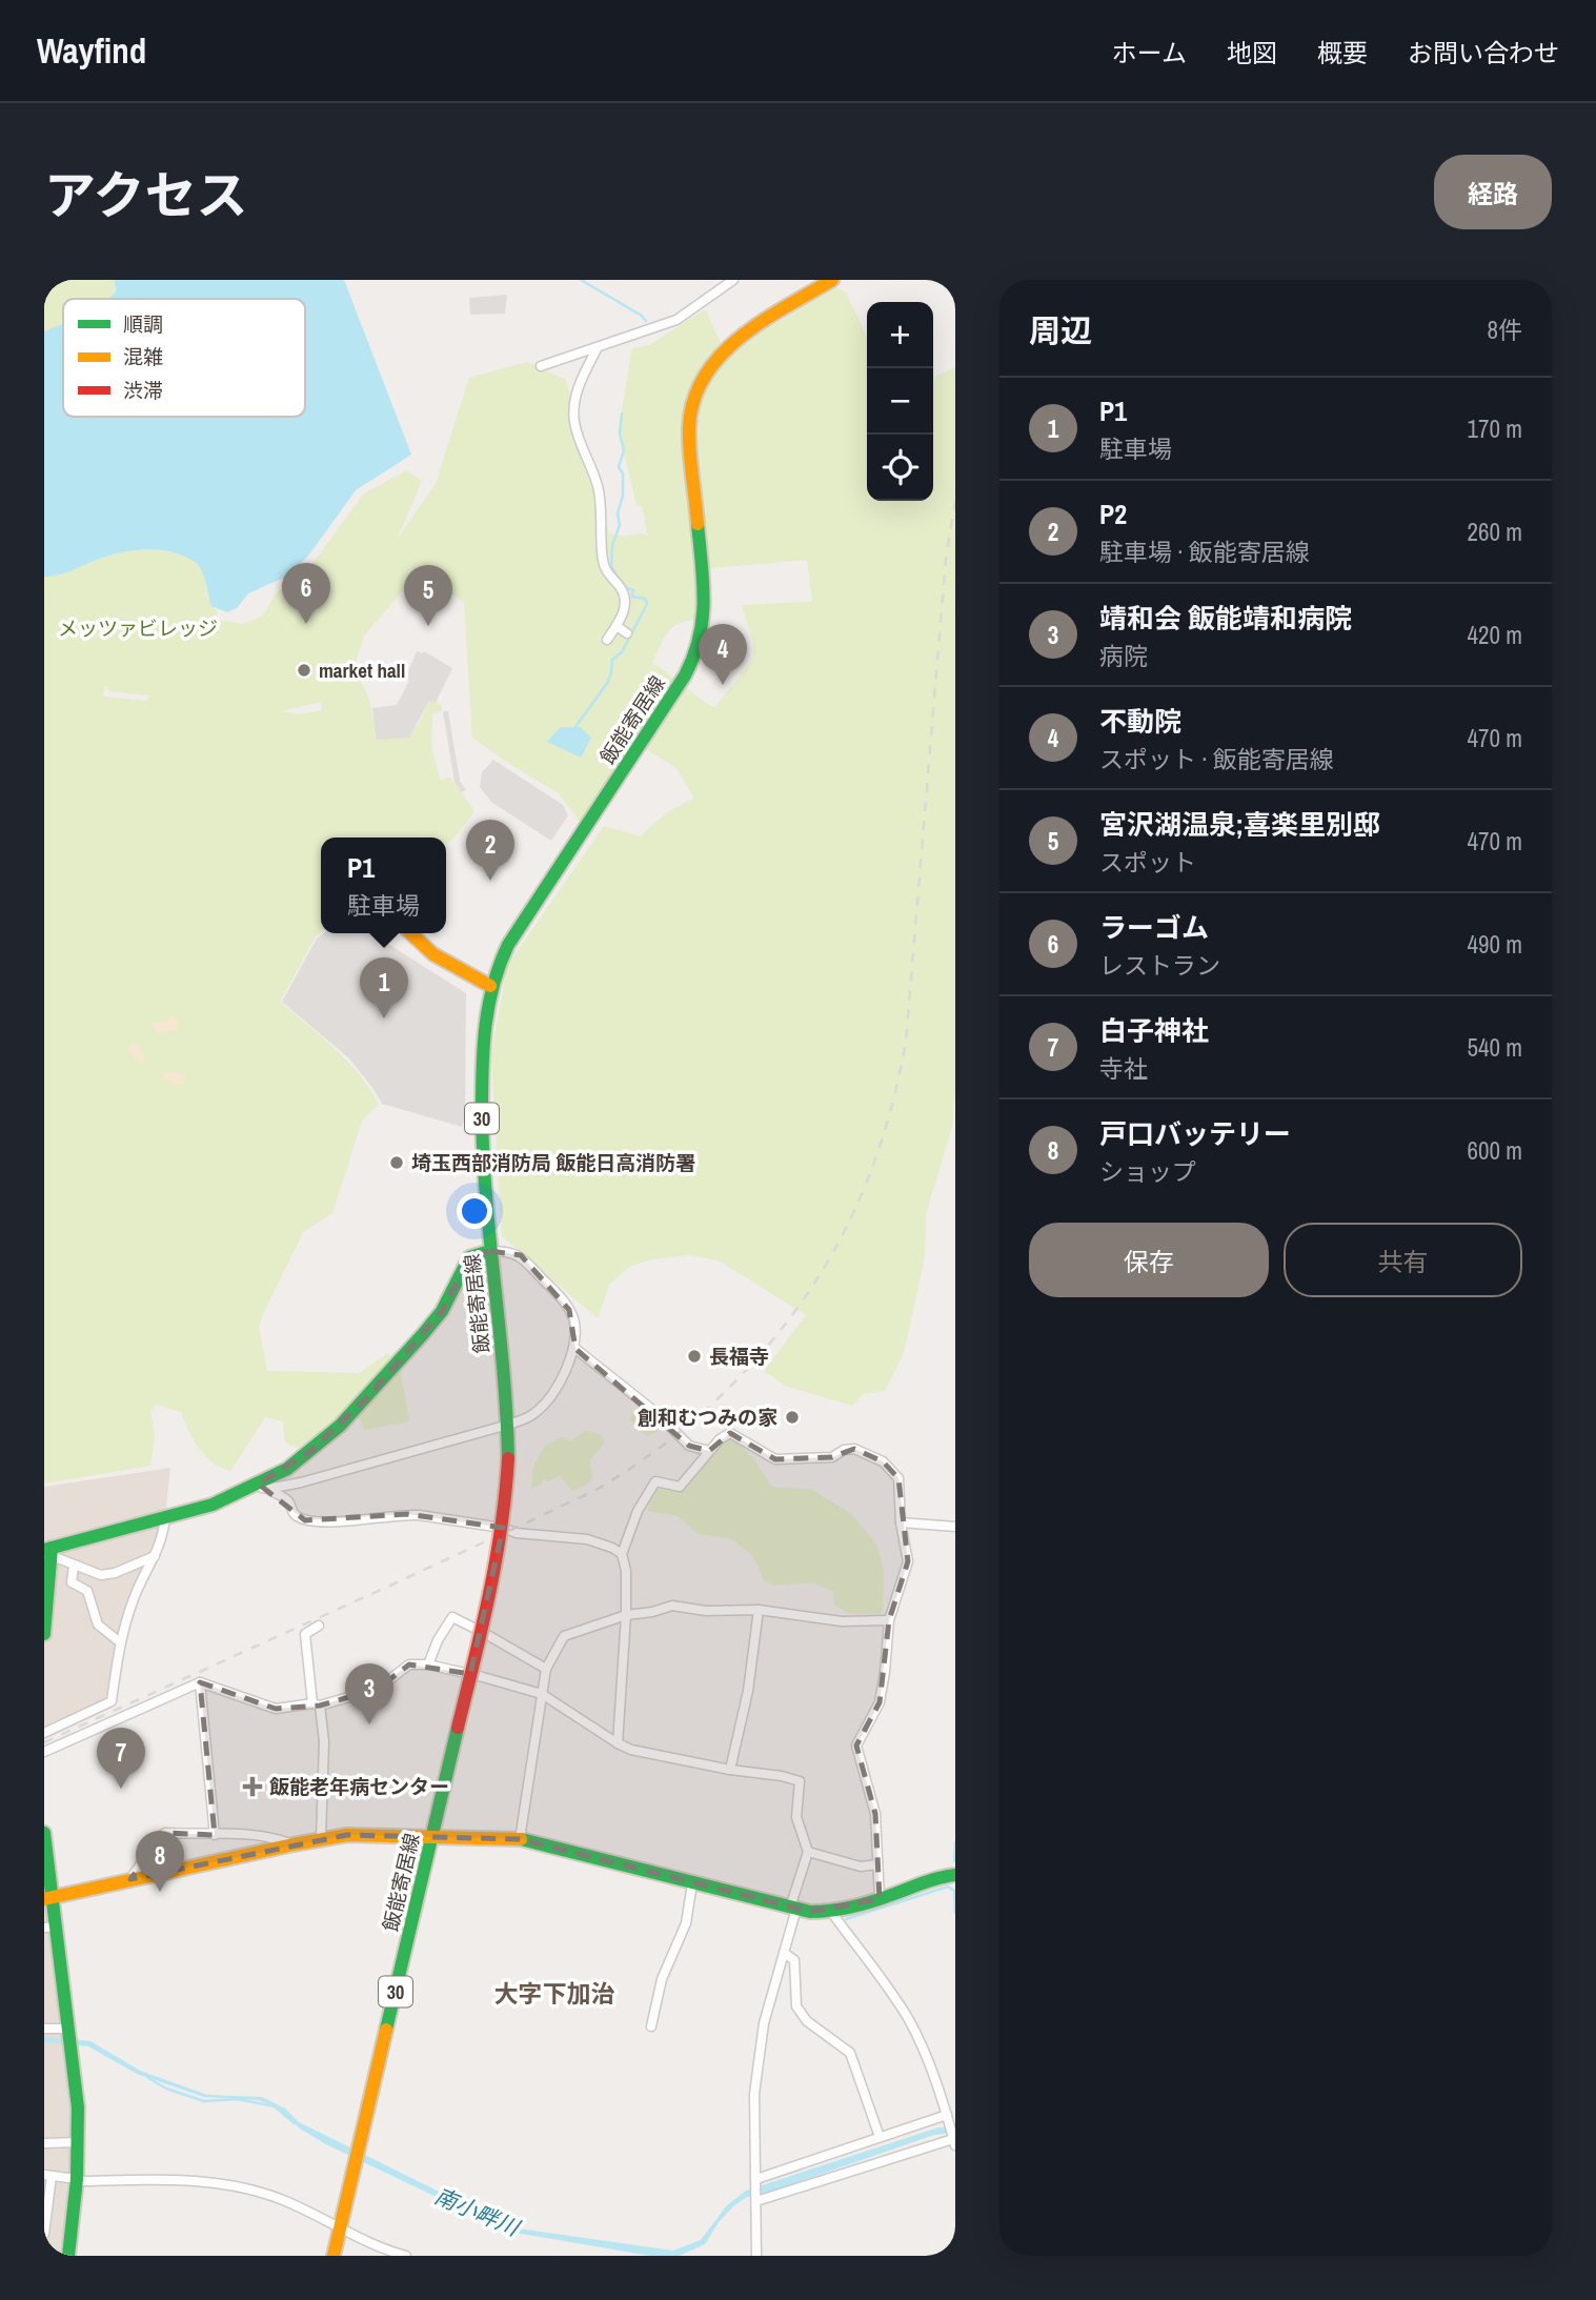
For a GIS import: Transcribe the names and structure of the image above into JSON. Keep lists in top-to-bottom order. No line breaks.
{"streets":{"main road":["飯能寄居線","30"]},"districts":["大字下加治"],"water":["南小畔川"],"parks":["メッツァビレッジ"],"places":{"other":["market hall","埼玉西部消防局 飯能日高消防署","長福寺","創和むつみの家"],"health":["飯能老年病センター"]},"legend":["順調","混雑","渋滞"],"page":{"header":"Wayfind","nav":["ホーム","地図","概要","お問い合わせ"],"title":"アクセス","buttons":["経路",["保存","共有"]],"heading":["周辺","8件"],"map_buttons":["+","−"],"list":[{"mark":"1","name":"P1","note":"駐車場","value":"170 m"},{"mark":"2","name":"P2","note":"駐車場 · 飯能寄居線","value":"260 m"},{"mark":"3","name":"靖和会 飯能靖和病院","note":"病院","value":"420 m"},{"mark":"4","name":"不動院","note":"スポット · 飯能寄居線","value":"470 m"},{"mark":"5","name":"宮沢湖温泉;喜楽里別邸","note":"スポット","value":"470 m"},{"mark":"6","name":"ラーゴム","note":"レストラン","value":"490 m"},{"mark":"7","name":"白子神社","note":"寺社","value":"540 m"},{"mark":"8","name":"戸口バッテリー","note":"ショップ","value":"600 m"}],"pins":["6","5","4","2","1","3","7","8"],"popup":["P1","駐車場"]}}
